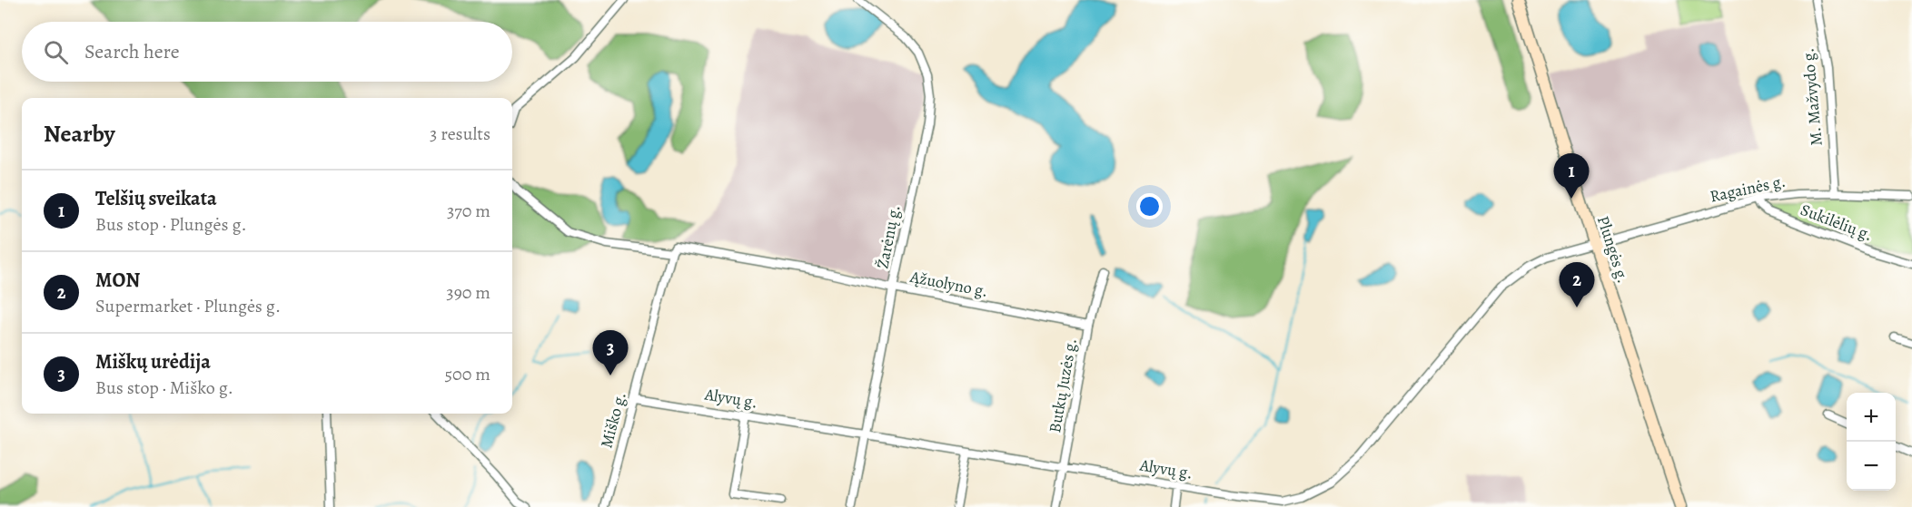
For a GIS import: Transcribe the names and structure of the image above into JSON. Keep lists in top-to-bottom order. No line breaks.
{"streets":{"main road":["Plungės g."],"street":["M. Mažvydo g.","Ragainės g.","Sukilėlių g.","Žarėnų g.","Ąžuolyno g.","Butkų Juzės g.","Alyvų g.","Miško g."]},"crossings":[["M. Mažvydo g.","Ragainės g."],["Ragainės g.","Sukilėlių g."],["Ragainės g.","Plungės g."],["Ragainės g.","Alyvų g."],["Žarėnų g.","Ąžuolyno g."],["Žarėnų g.","Alyvų g."],["Plungės g.","Alyvų g."],["Ąžuolyno g.","Butkų Juzės g."],["Ąžuolyno g.","Miško g."],["Butkų Juzės g.","Alyvų g."],["Alyvų g.","Miško g."]],"page":{"search":"Search here","heading":["Nearby","3 results"],"pins":["1","2","3"],"list":[{"mark":"1","name":"Telšių sveikata","note":"Bus stop · Plungės g.","value":"370 m"},{"mark":"2","name":"MON","note":"Supermarket · Plungės g.","value":"390 m"},{"mark":"3","name":"Miškų urėdija","note":"Bus stop · Miško g.","value":"500 m"}],"map_buttons":["+","−"]}}
